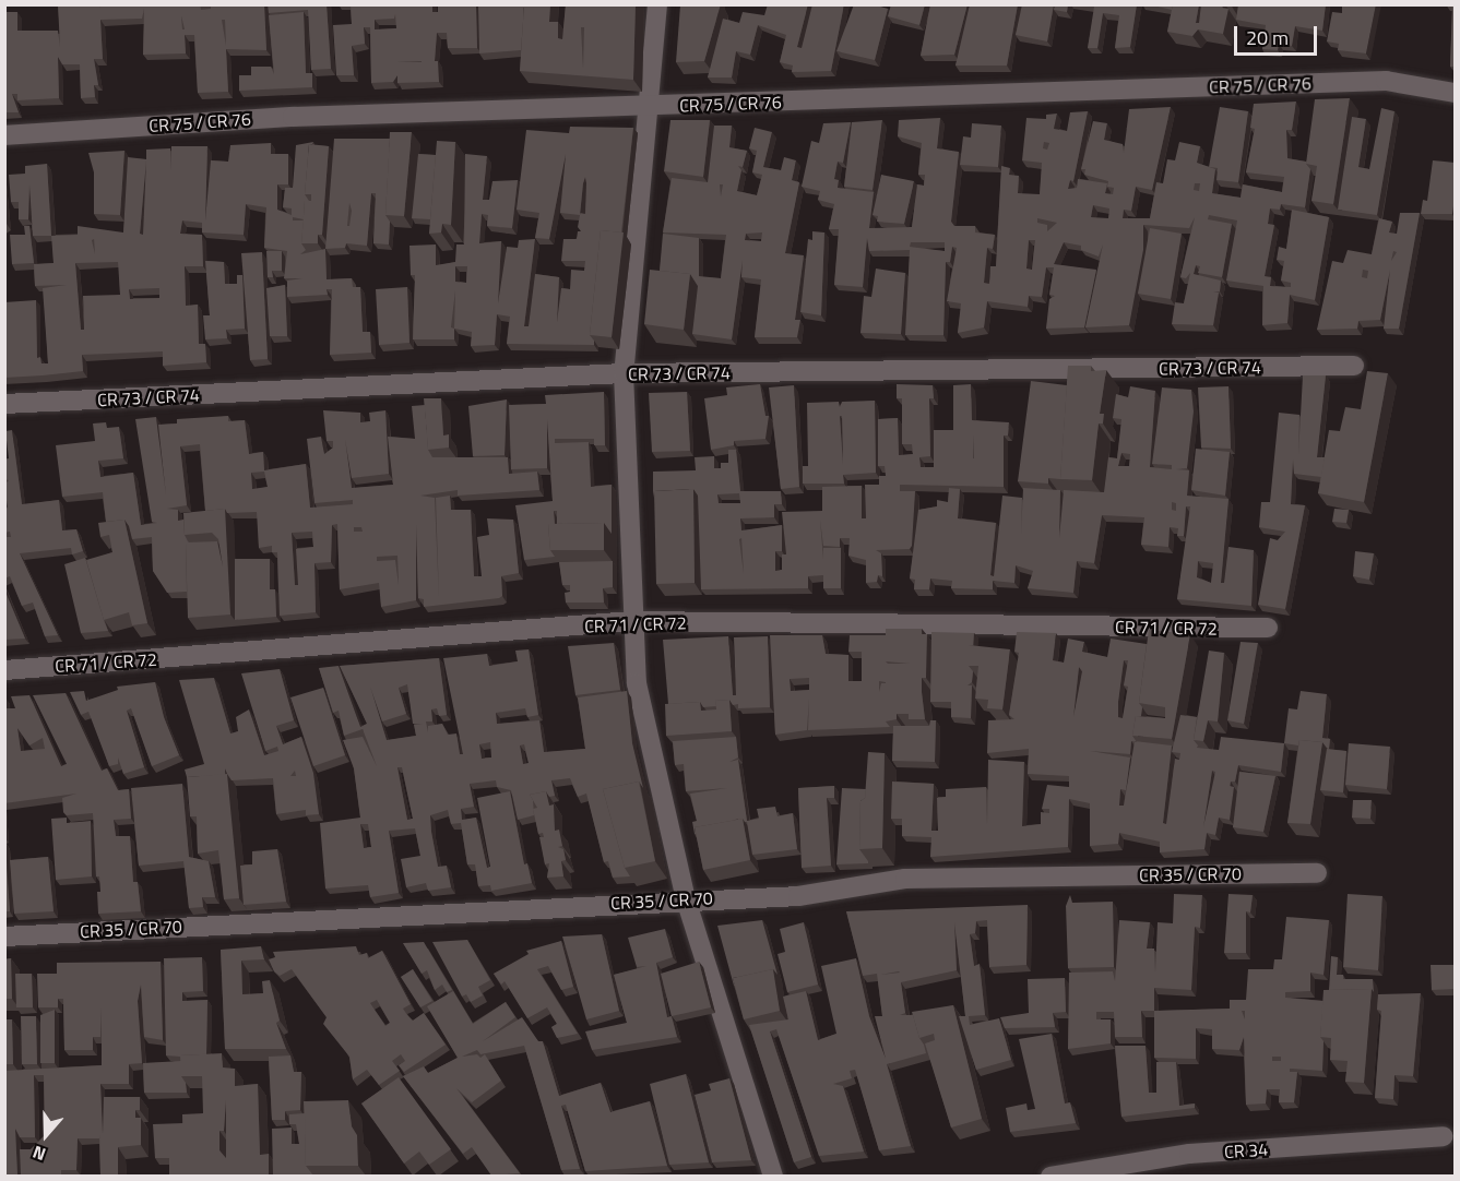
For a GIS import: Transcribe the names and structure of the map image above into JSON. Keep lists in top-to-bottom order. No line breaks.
{"streets":{"street":["CR 75 / CR 76","CR 73 / CR 74","CR 71 / CR 72","CR 35 / CR 70","CR 34"]},"scale_bar":"20 m","north":"bottom"}
